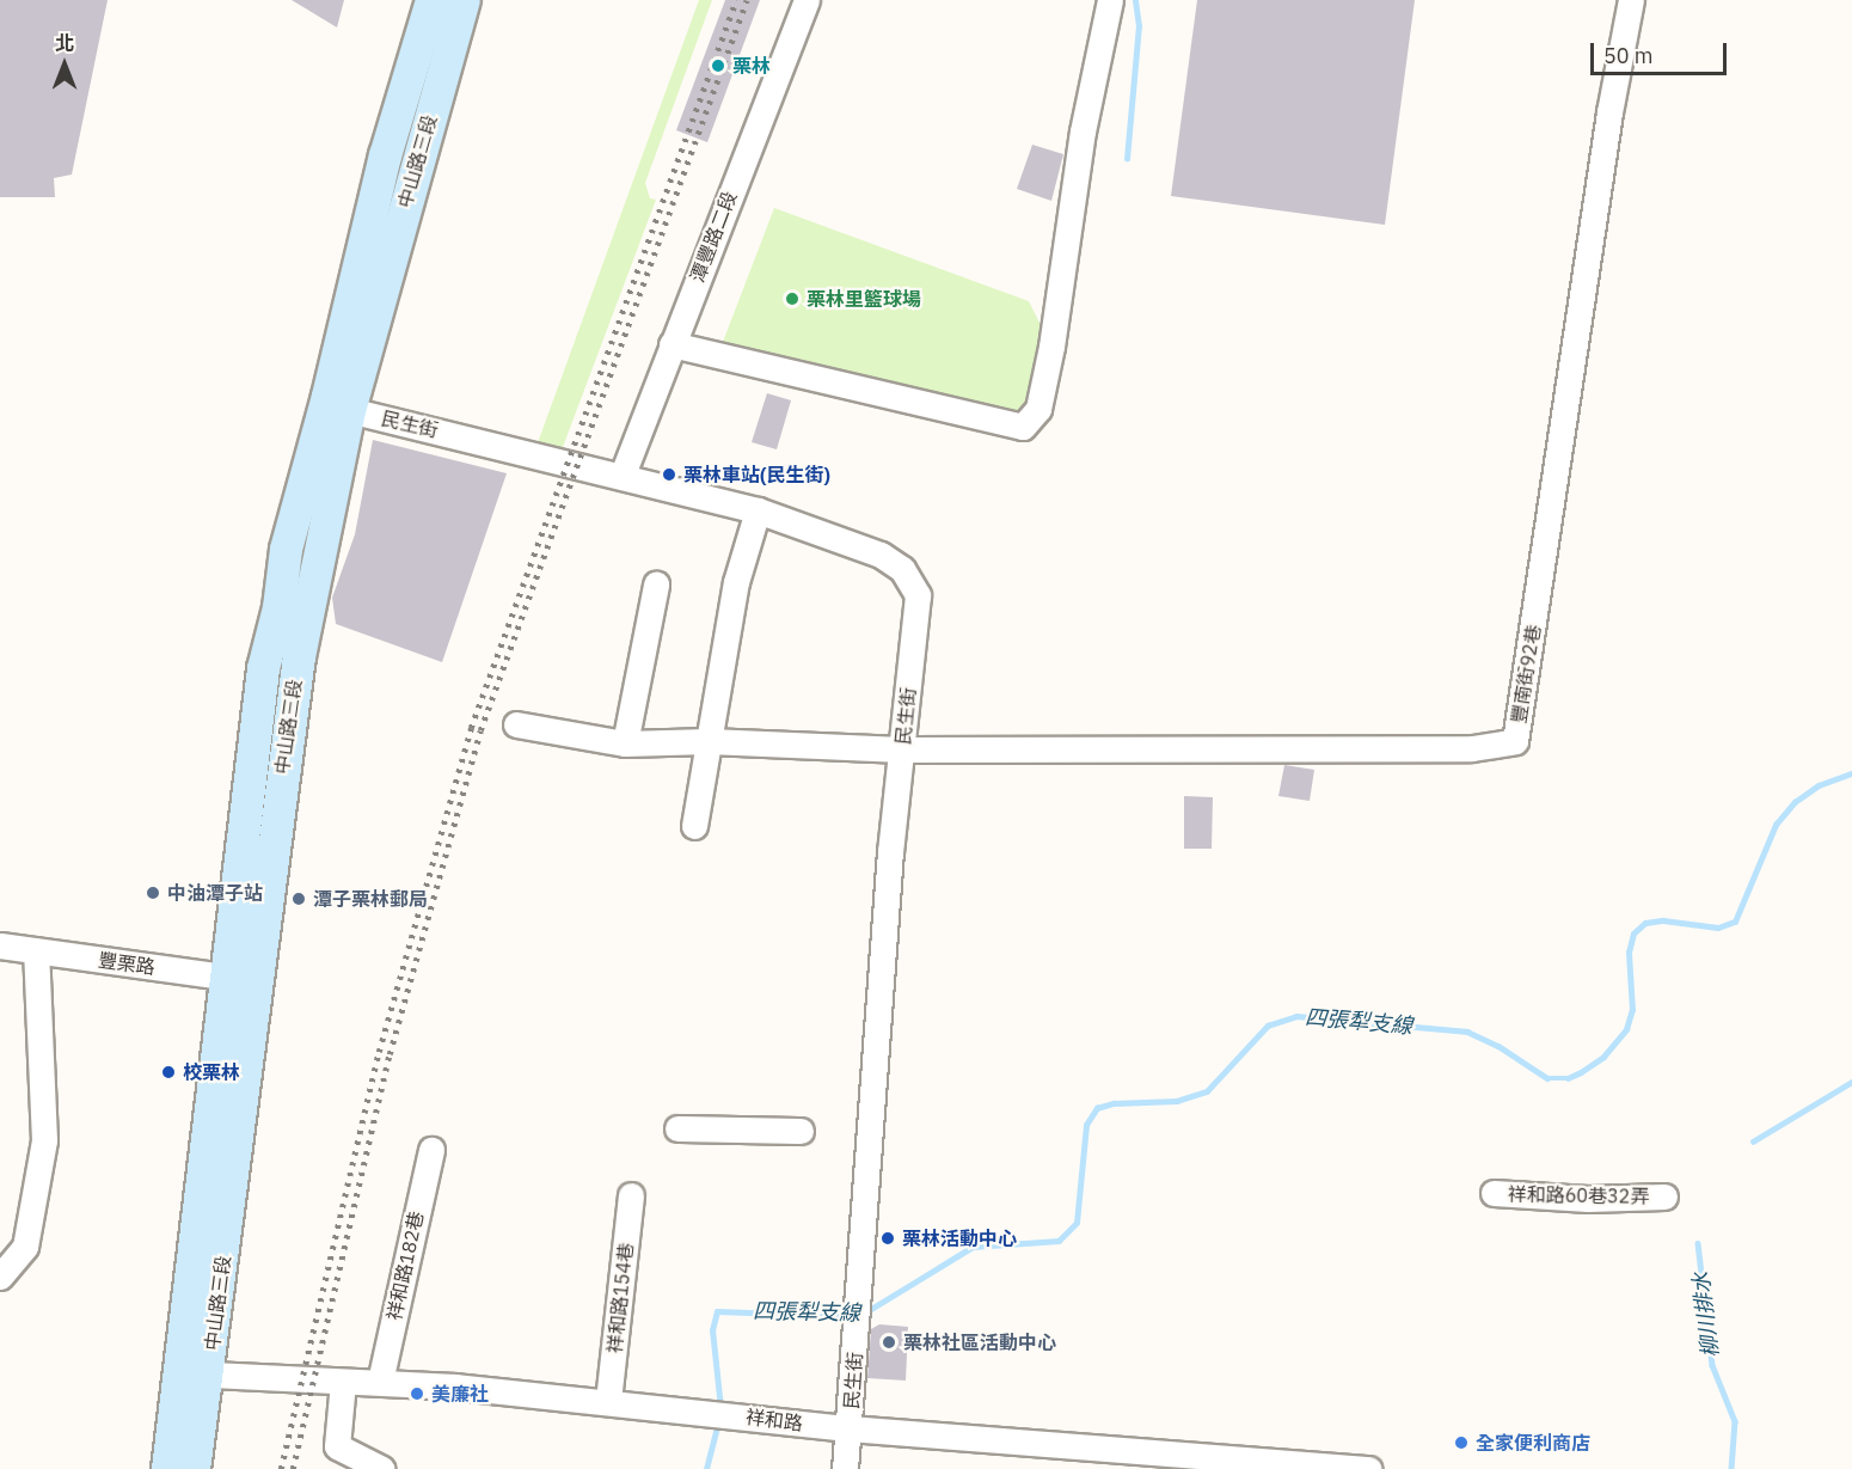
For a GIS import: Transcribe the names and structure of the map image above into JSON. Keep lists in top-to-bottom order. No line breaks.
{"streets":{"main road":["中山路三段"],"street":["潭豐路二段","民生街","豐南街92巷","豐栗路","祥和路60巷32弄","祥和路182巷","祥和路154巷","祥和路"]},"crossings":[["中山路三段","民生街"],["中山路三段","豐栗路"],["中山路三段","祥和路"],["潭豐路二段","民生街"],["民生街","豐南街92巷"],["民生街","祥和路"],["祥和路182巷","祥和路"],["祥和路154巷","祥和路"]],"water":["四張犁支線","柳川排水"],"places":["栗林","栗林里籃球場","栗林車站(民生街)","中油潭子站","潭子栗林郵局","校栗林","栗林活動中心","栗林社區活動中心","美廉社","全家便利商店"],"scale_bar":"50 m","north":"top"}
